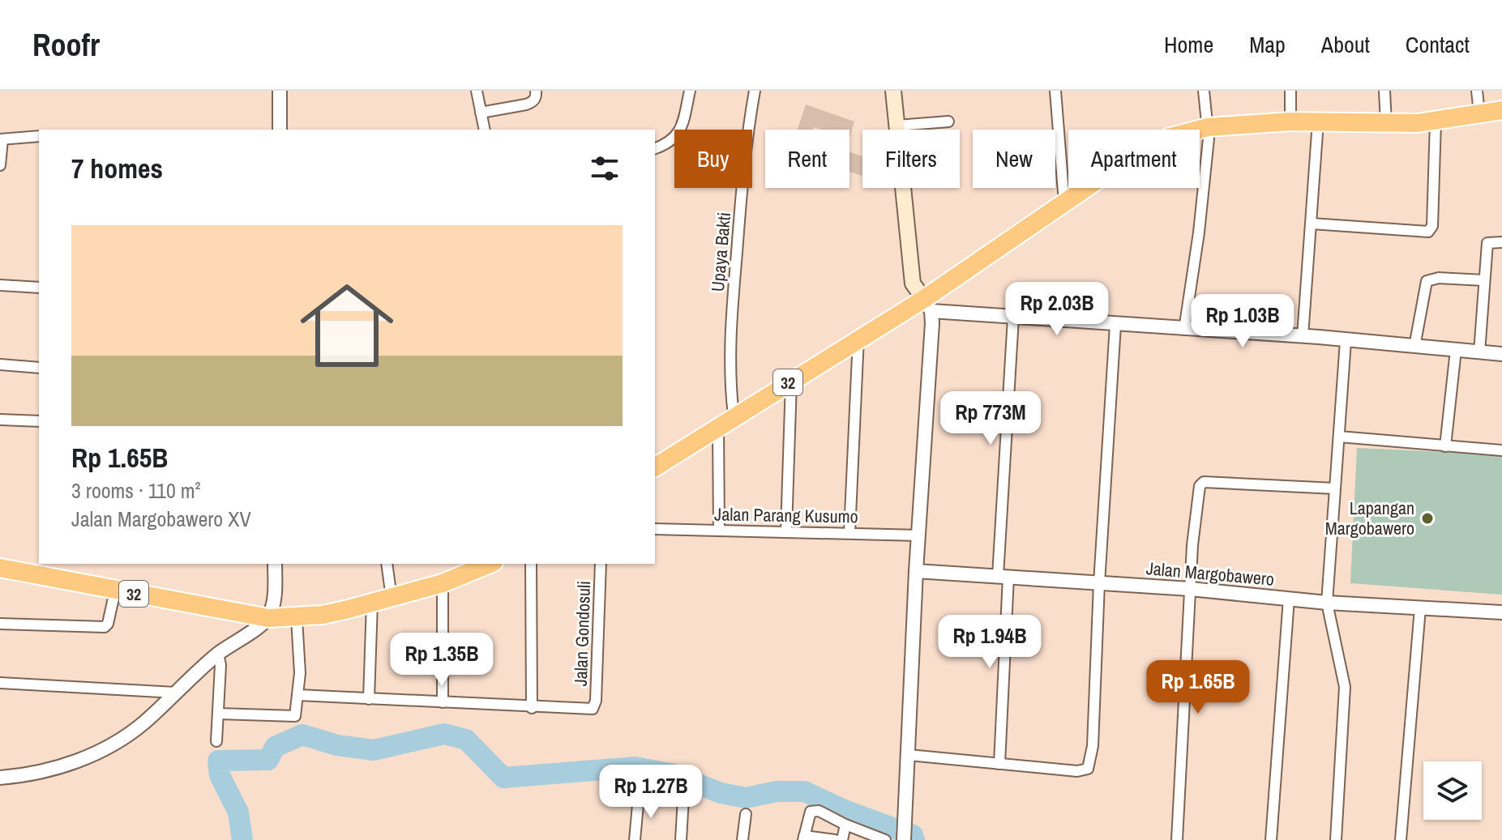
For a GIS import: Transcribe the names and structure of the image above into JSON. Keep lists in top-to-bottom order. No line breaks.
{"streets":{"highway":["32"],"street":["Upaya Bakti","Jalan Parang Kusumo","Jalan Margobawero","Jalan Gondosuli"]},"crossings":[["Upaya Bakti","32"]],"places":["Lapangan Margobawero"],"page":{"header":"Roofr","nav":["Home","Map","About","Contact"],"chip":["Buy","Rent","Filters","New","Apartment"],"heading":"7 homes","list":[{"name":"Rp 1.65B","note":"3 rooms · 110 m² · Jalan Margobawero XV"}],"price":["Rp 2.03B","Rp 1.03B","Rp 773M","Rp 1.94B","Rp 1.35B","Rp 1.65B","Rp 1.27B"]}}
